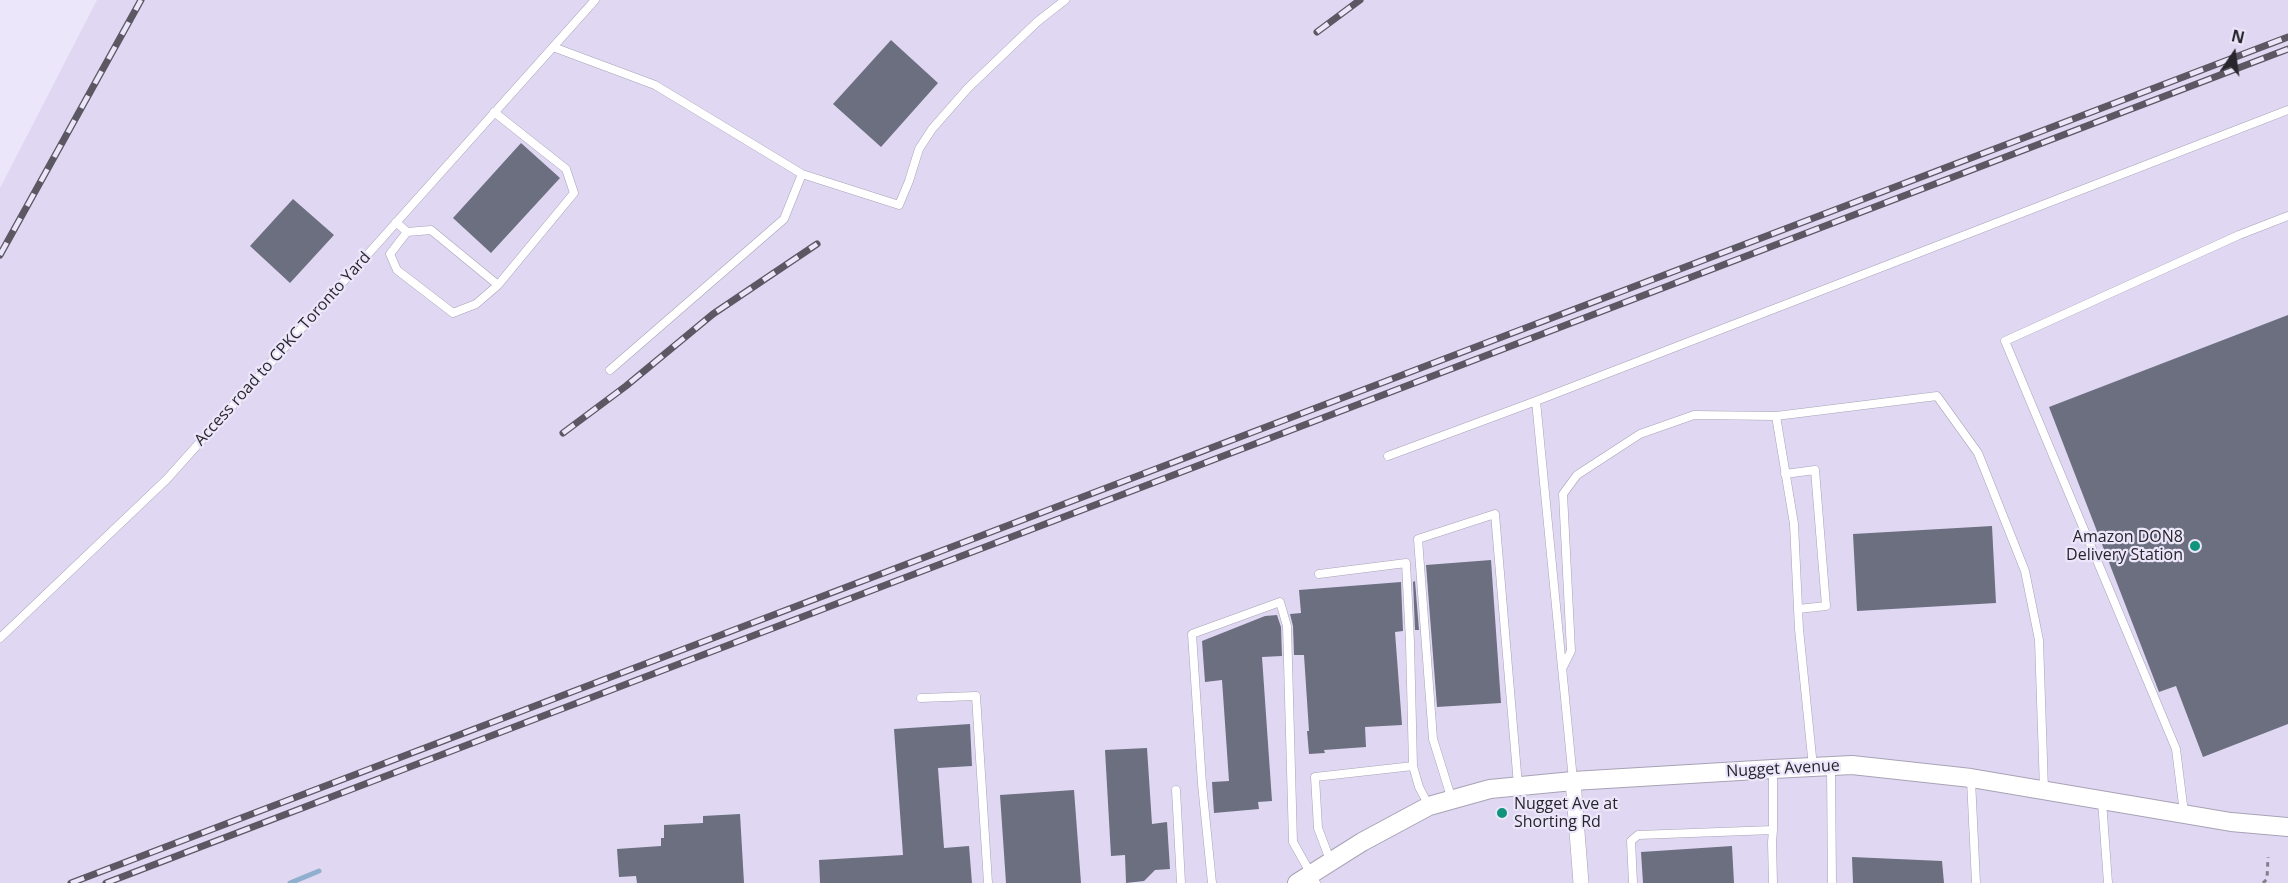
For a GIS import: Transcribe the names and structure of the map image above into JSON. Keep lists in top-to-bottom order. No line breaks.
{"streets":{"street":["Nugget Avenue"],"lane":["Access road to CPKC Toronto Yard"]},"places":["Amazon DON8 Delivery Station","Nugget Ave at Shorting Rd"],"north":"top"}
